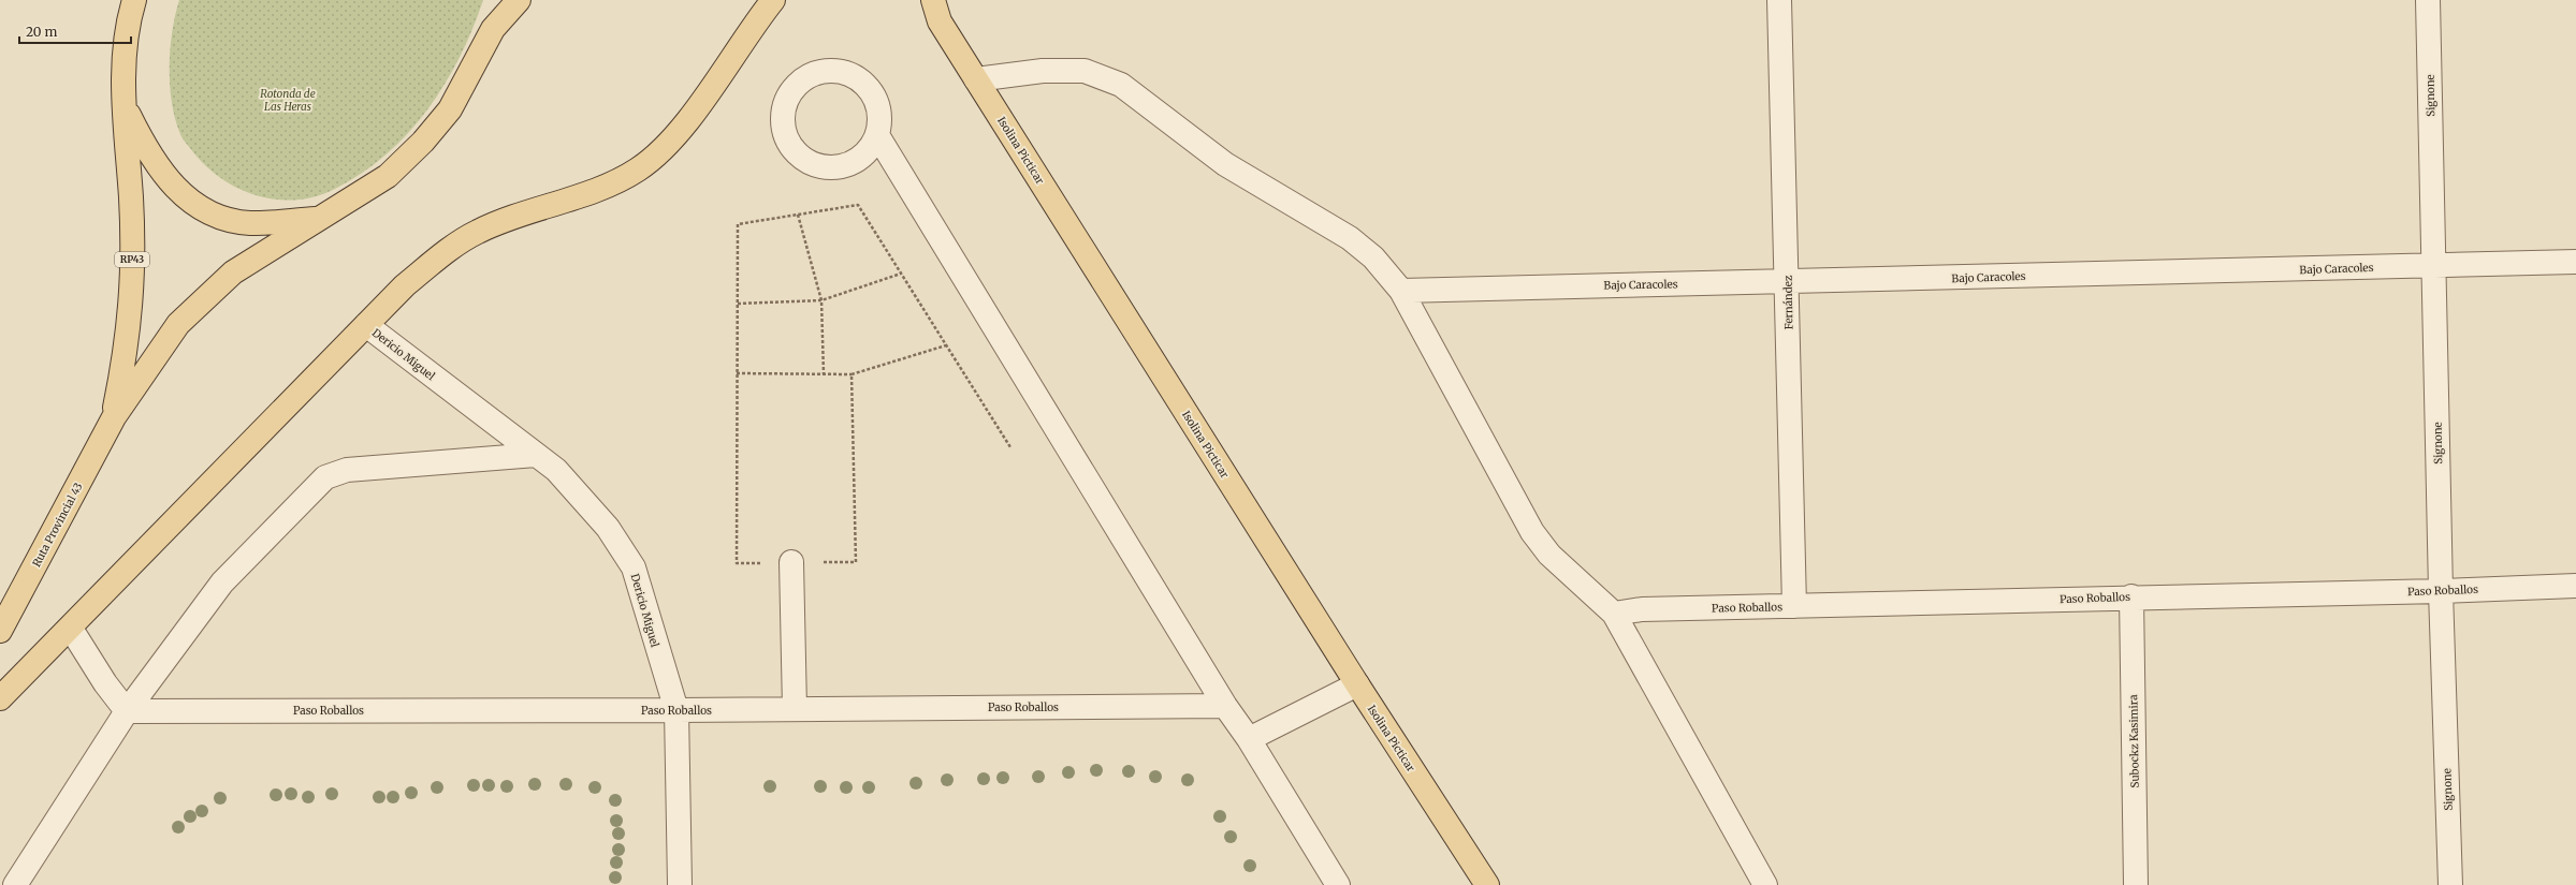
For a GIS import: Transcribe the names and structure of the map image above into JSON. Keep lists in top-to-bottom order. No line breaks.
{"streets":{"main road":["Isolina Picticar","RP43","Ruta Provincial 43"],"street":["Signone","Bajo Caracoles","Fernández","Dericio Miguel","Paso Roballos","Subockz Kasimira"]},"crossings":[["Signone","Bajo Caracoles"],["Signone","Paso Roballos"],["RP43","Ruta Provincial 43"],["Bajo Caracoles","Fernández"],["Fernández","Paso Roballos"],["Dericio Miguel","Paso Roballos"],["Paso Roballos","Subockz Kasimira"]],"parks":["Rotonda de Las Heras"],"scale_bar":"20 m"}
